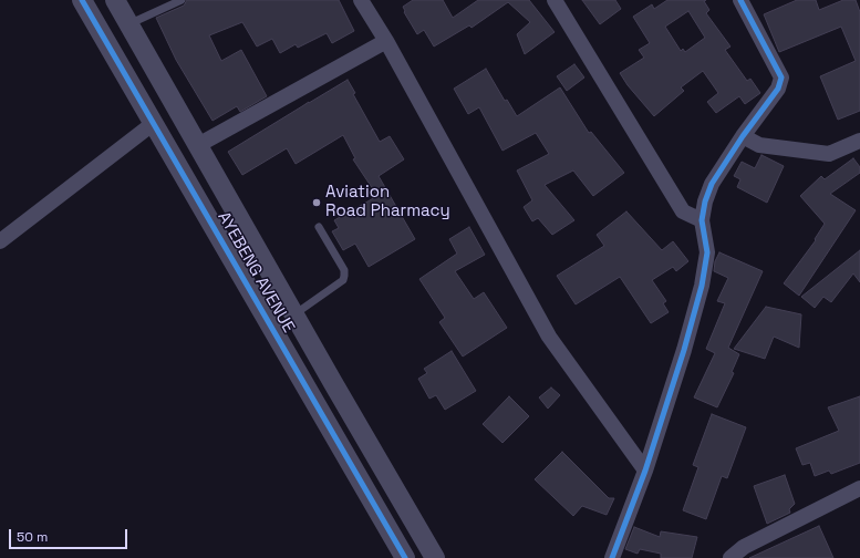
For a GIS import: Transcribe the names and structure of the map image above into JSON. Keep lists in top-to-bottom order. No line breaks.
{"streets":{"street":["AYEBENG AVENUE"]},"places":["Aviation Road Pharmacy"],"scale_bar":"50 m"}
